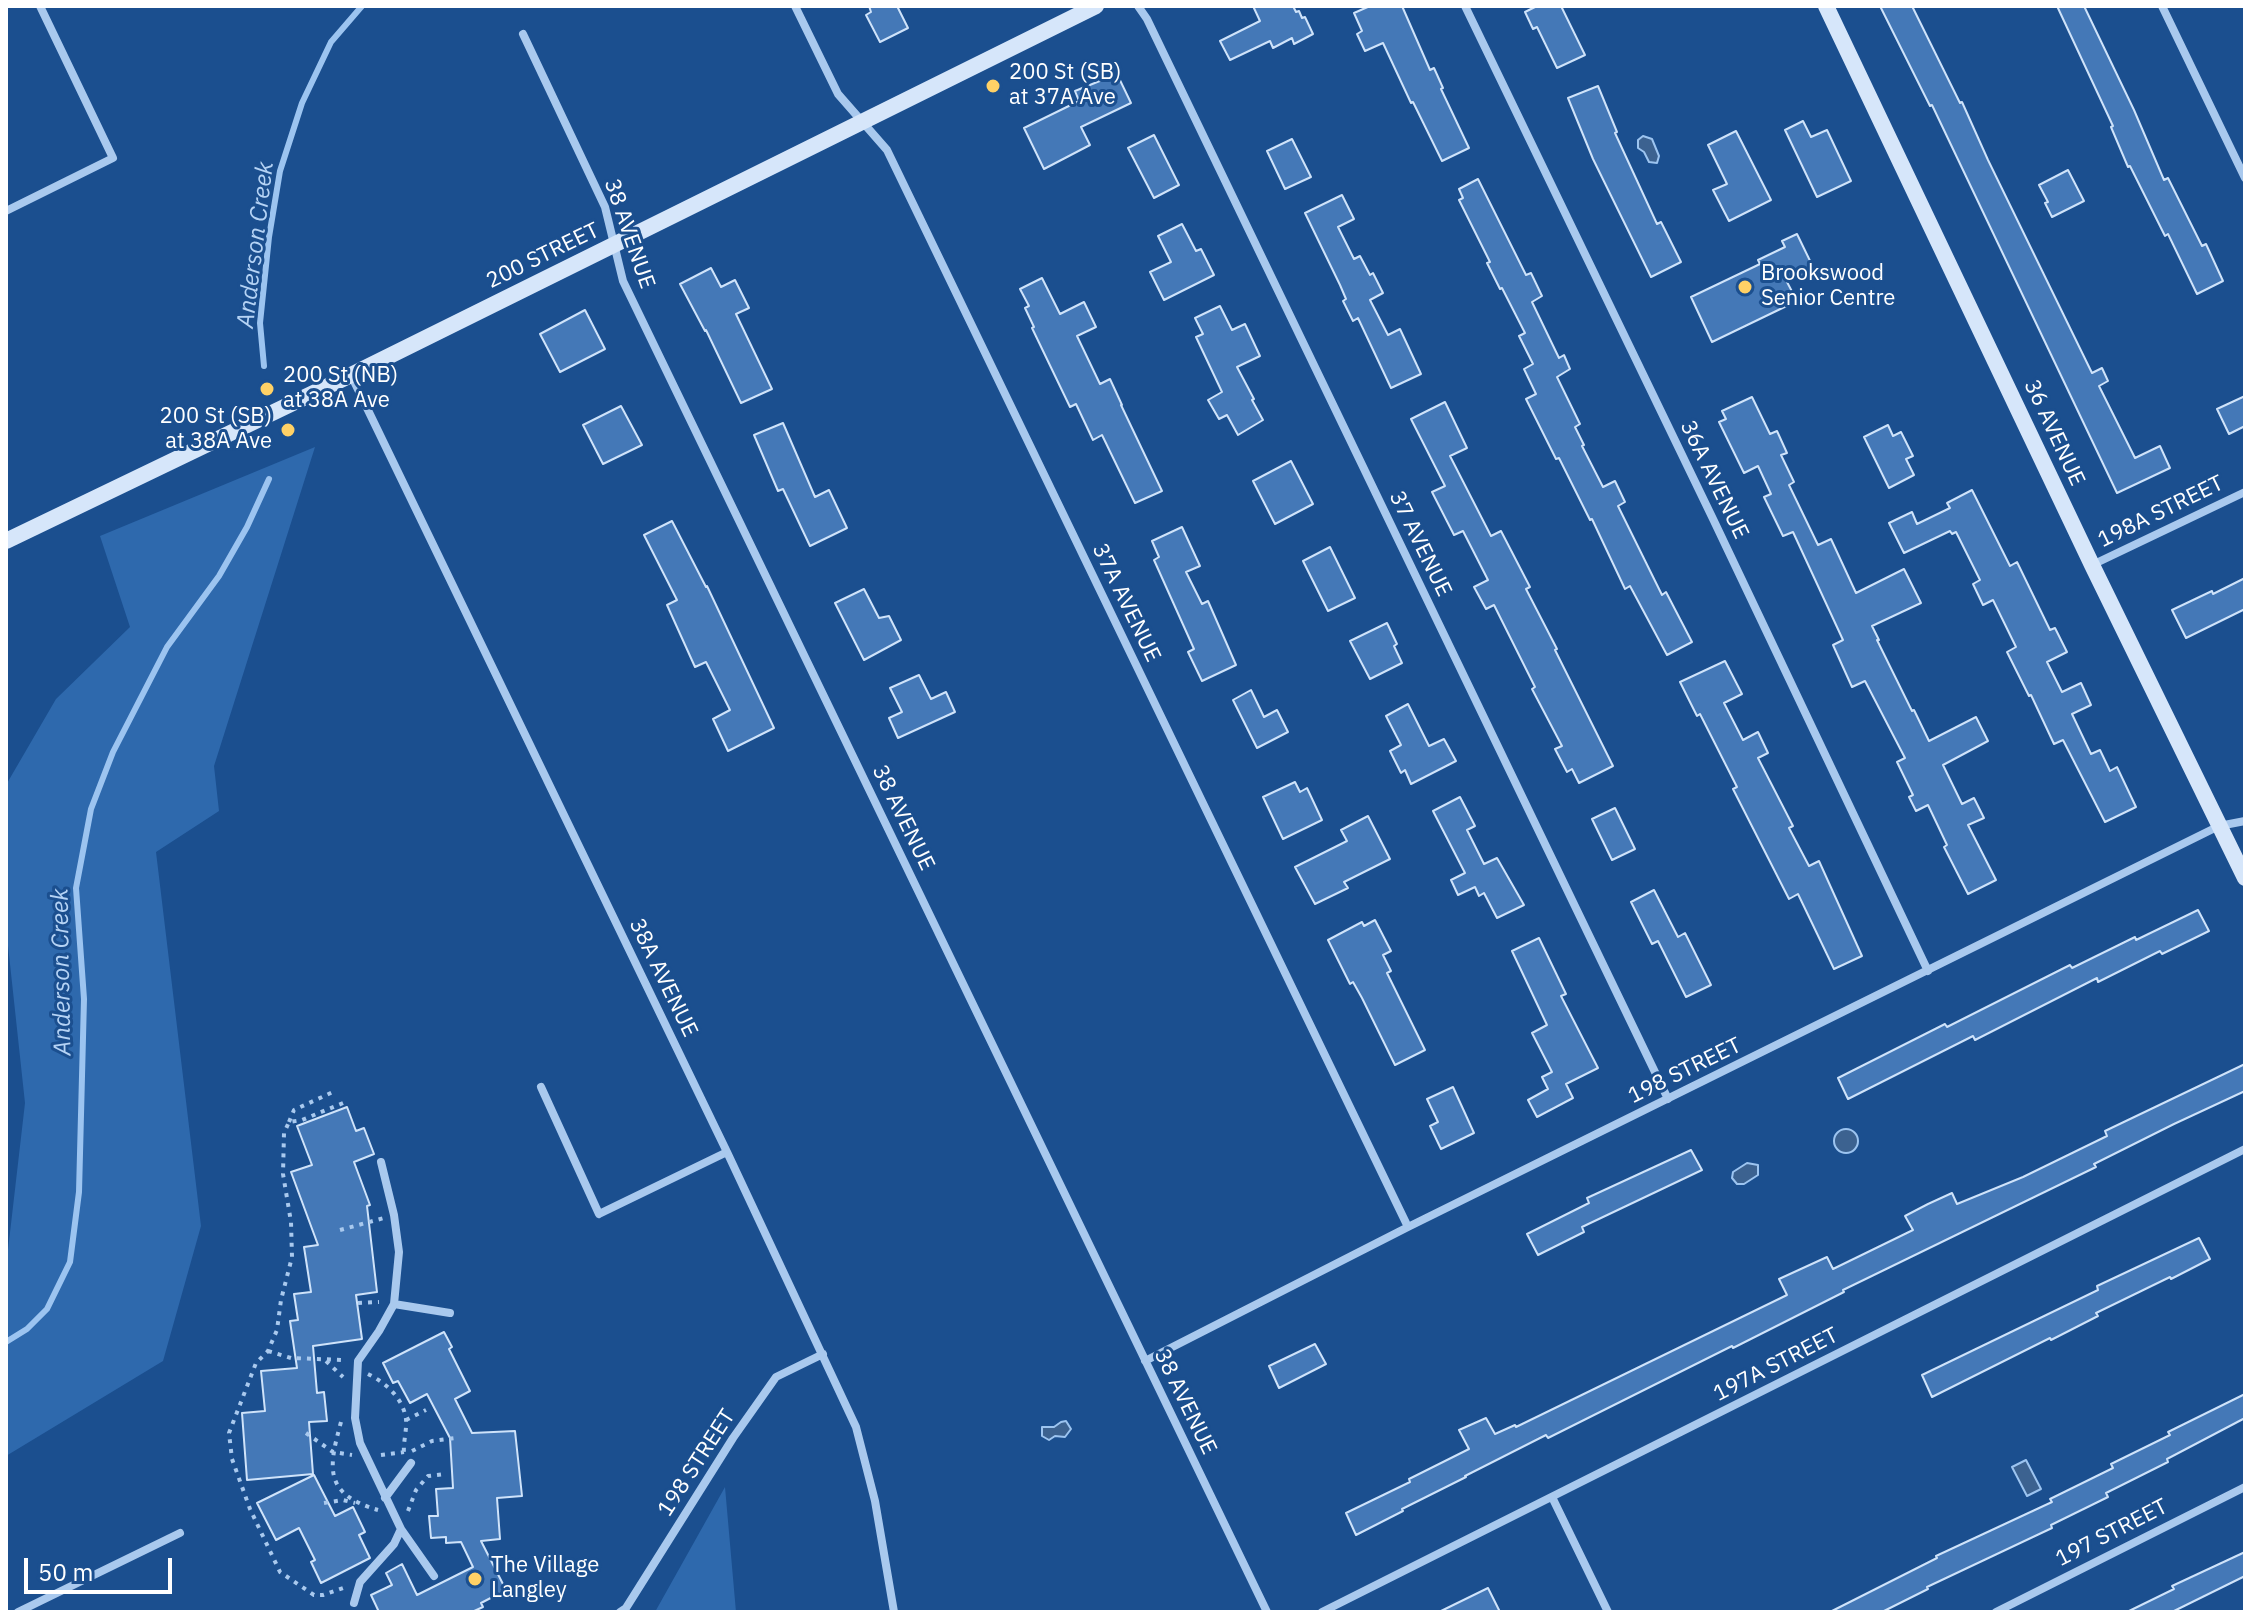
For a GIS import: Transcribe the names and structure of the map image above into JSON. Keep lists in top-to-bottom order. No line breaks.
{"streets":{"main road":["200 STREET","36 AVENUE"],"street":["38 AVENUE","36A AVENUE","198A STREET","37 AVENUE","37A AVENUE","38A AVENUE","198 STREET","197A STREET","197 STREET"]},"crossings":[["38 AVENUE","200 STREET"],["38 AVENUE","198 STREET"],["200 STREET","37A AVENUE"],["200 STREET","38A AVENUE"],["36 AVENUE","198A STREET"],["36 AVENUE","198 STREET"],["36A AVENUE","198 STREET"],["37 AVENUE","198 STREET"],["37A AVENUE","198 STREET"],["38A AVENUE","198 STREET"]],"water":["Anderson Creek"],"places":["200 St (SB) at 37A Ave","Brookswood Senior Centre","200 St (NB) at 38A Ave","200 St (SB) at 38A Ave","The Village Langley"],"scale_bar":"50 m"}
